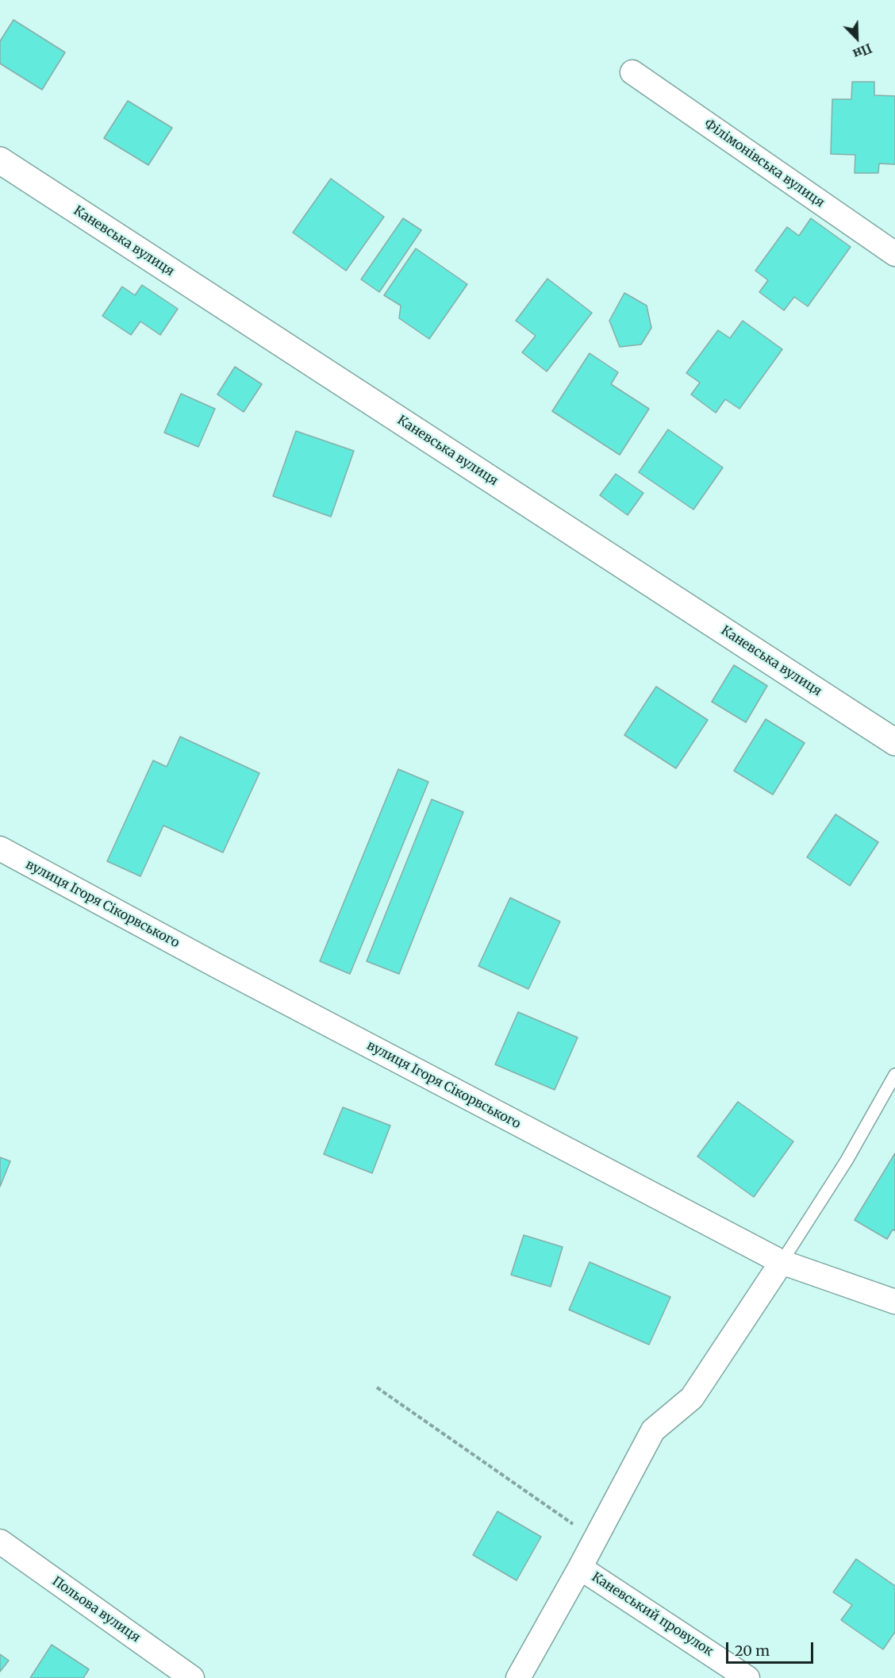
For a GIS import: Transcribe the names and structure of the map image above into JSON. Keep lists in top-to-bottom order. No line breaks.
{"streets":{"street":["Філімонівська вулиця","Каневська вулиця","вулиця Ігоря Сікорвського","Польова вулиця","Каневський провулок"]},"scale_bar":"20 m","north":"bottom right"}
